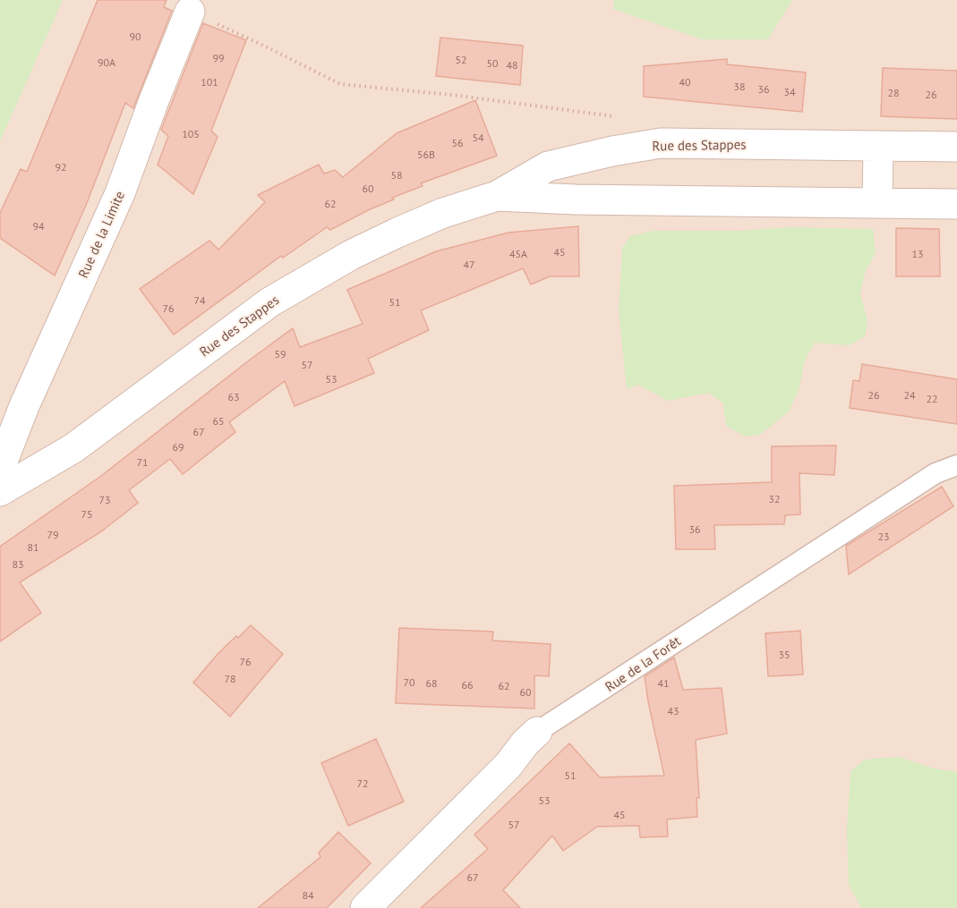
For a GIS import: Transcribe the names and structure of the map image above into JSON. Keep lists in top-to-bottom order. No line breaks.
{"streets":{"street":["Rue des Stappes","Rue de la Limite","Rue de la Forêt"]},"house_numbers":["90","99","52","90A","50","48","101","40","38","36","34","28","26","105","54","56","56B","92","58","60","62","94","45","45A","13","47","74","51","76","59","57","53","26","24","63","22","65","67","69","71","32","73","75","36","79","23","81","83","35","76","78","70","68","41","66","62","60","43","51","72","53","45","57","67","84"]}
